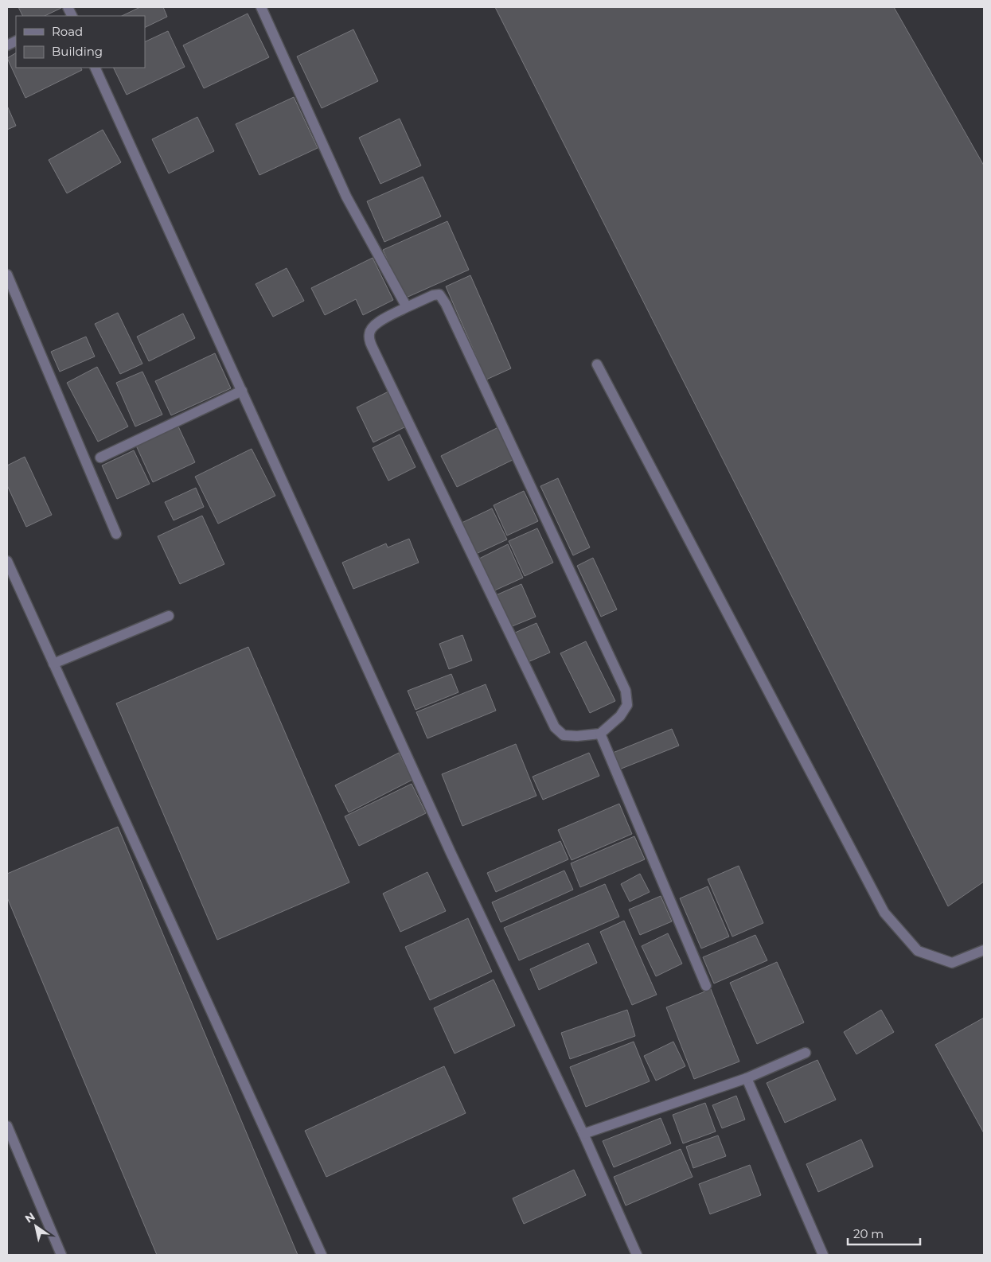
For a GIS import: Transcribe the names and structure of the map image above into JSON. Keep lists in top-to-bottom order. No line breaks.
{"legend":["Road","Building"],"scale_bar":"20 m","north":"top left"}
